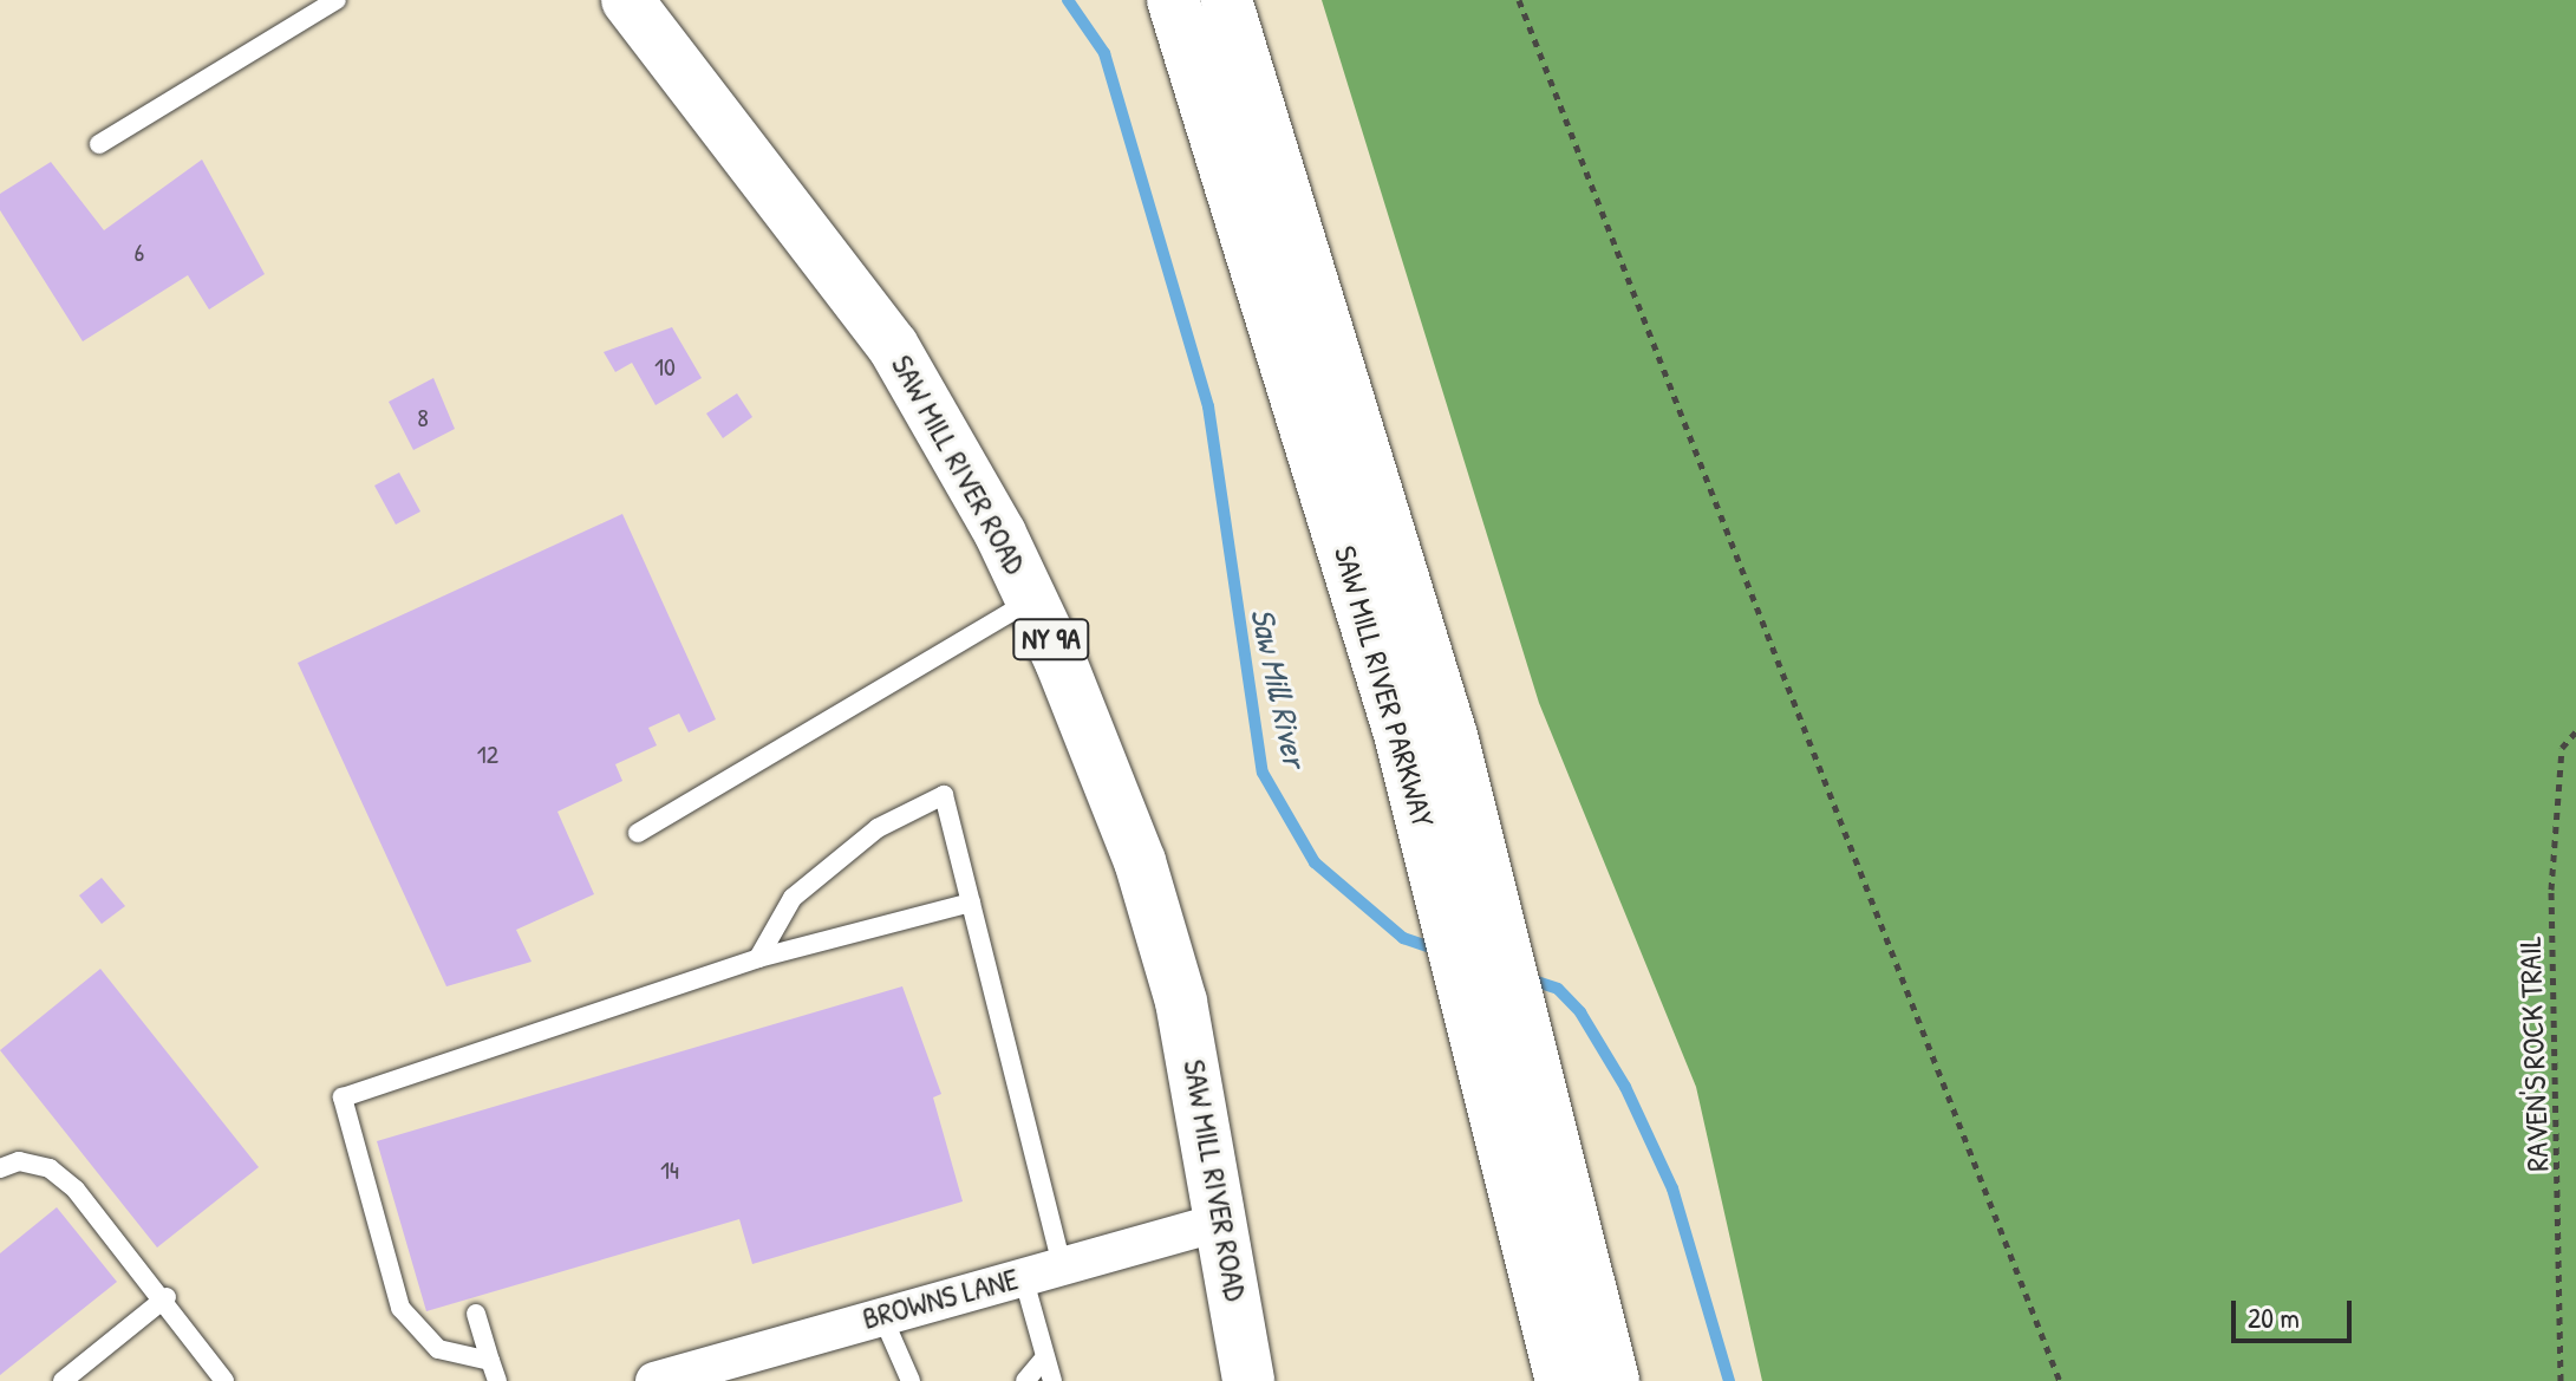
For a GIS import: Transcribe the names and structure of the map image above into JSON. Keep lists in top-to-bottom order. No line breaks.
{"streets":{"main road":["SAW MILL RIVER ROAD","NY 9A","SAW MILL RIVER PARKWAY"],"street":["BROWNS LANE"],"path":["RAVEN'S ROCK TRAIL"]},"crossings":[["SAW MILL RIVER ROAD","BROWNS LANE"]],"water":["Saw Mill River"],"house_numbers":["6","10","8","12","14"],"scale_bar":"20 m"}
